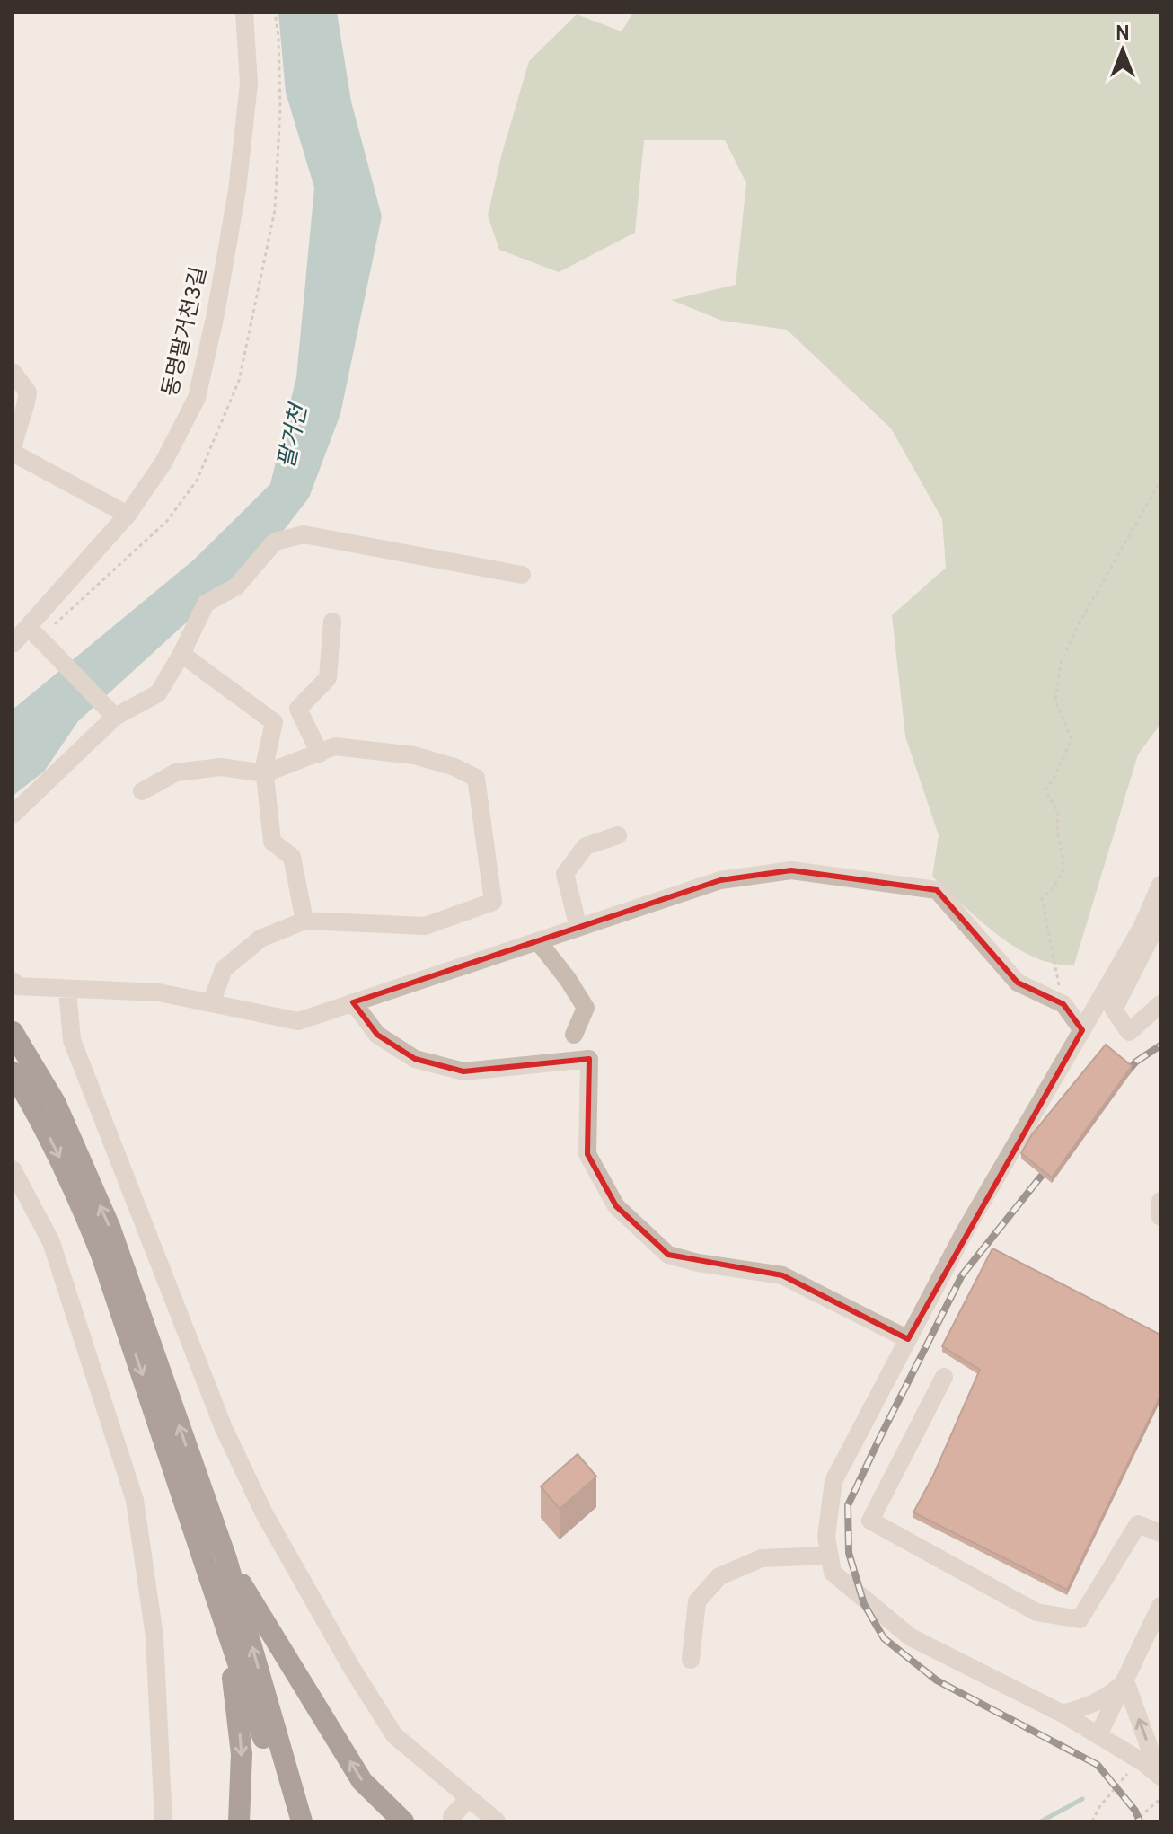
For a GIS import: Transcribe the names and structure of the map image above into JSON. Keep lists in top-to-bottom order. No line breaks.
{"streets":{"street":["동명팔거천3길"]},"water":["팔거천"],"north":"top"}
